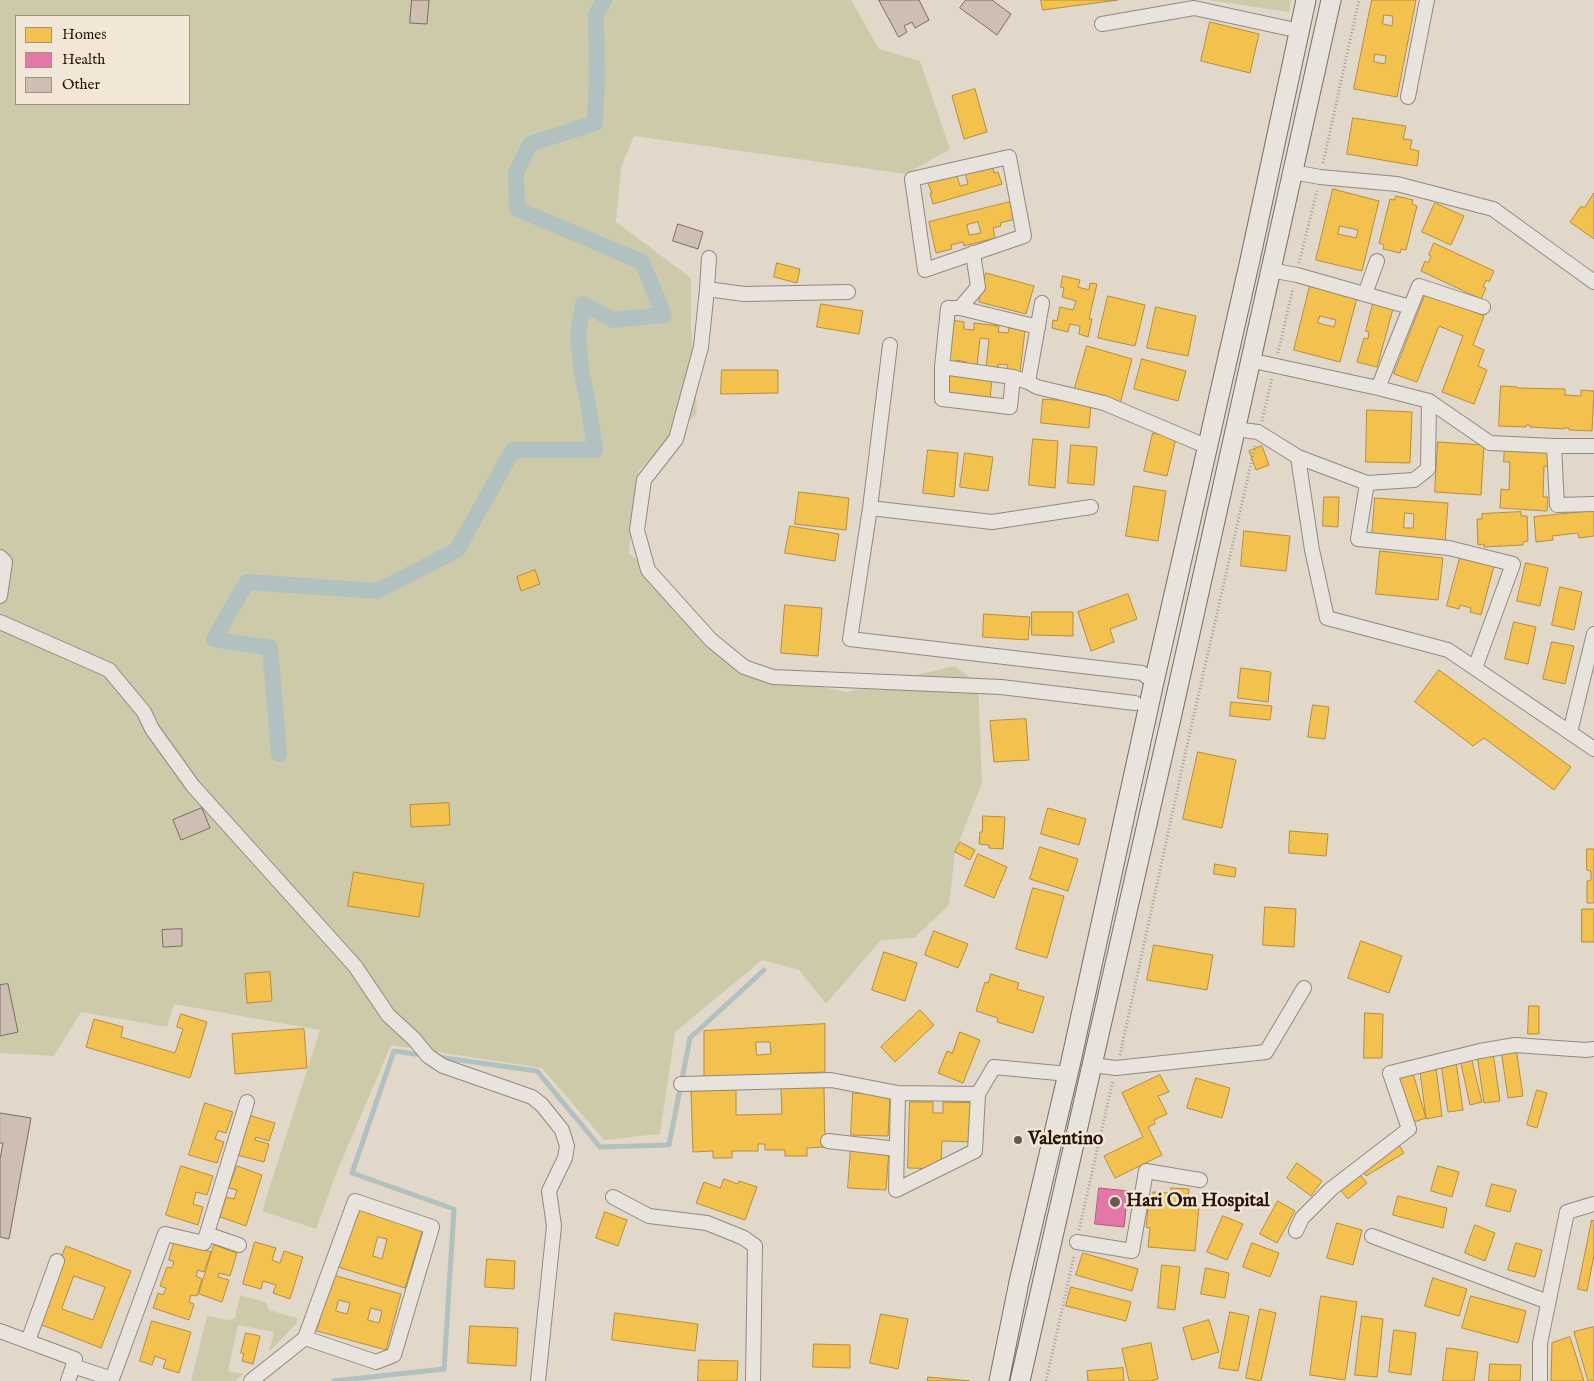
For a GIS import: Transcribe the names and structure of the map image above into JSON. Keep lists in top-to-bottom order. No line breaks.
{"places":["Valentino","Hari Om Hospital"],"legend":["Homes","Health","Other"]}
